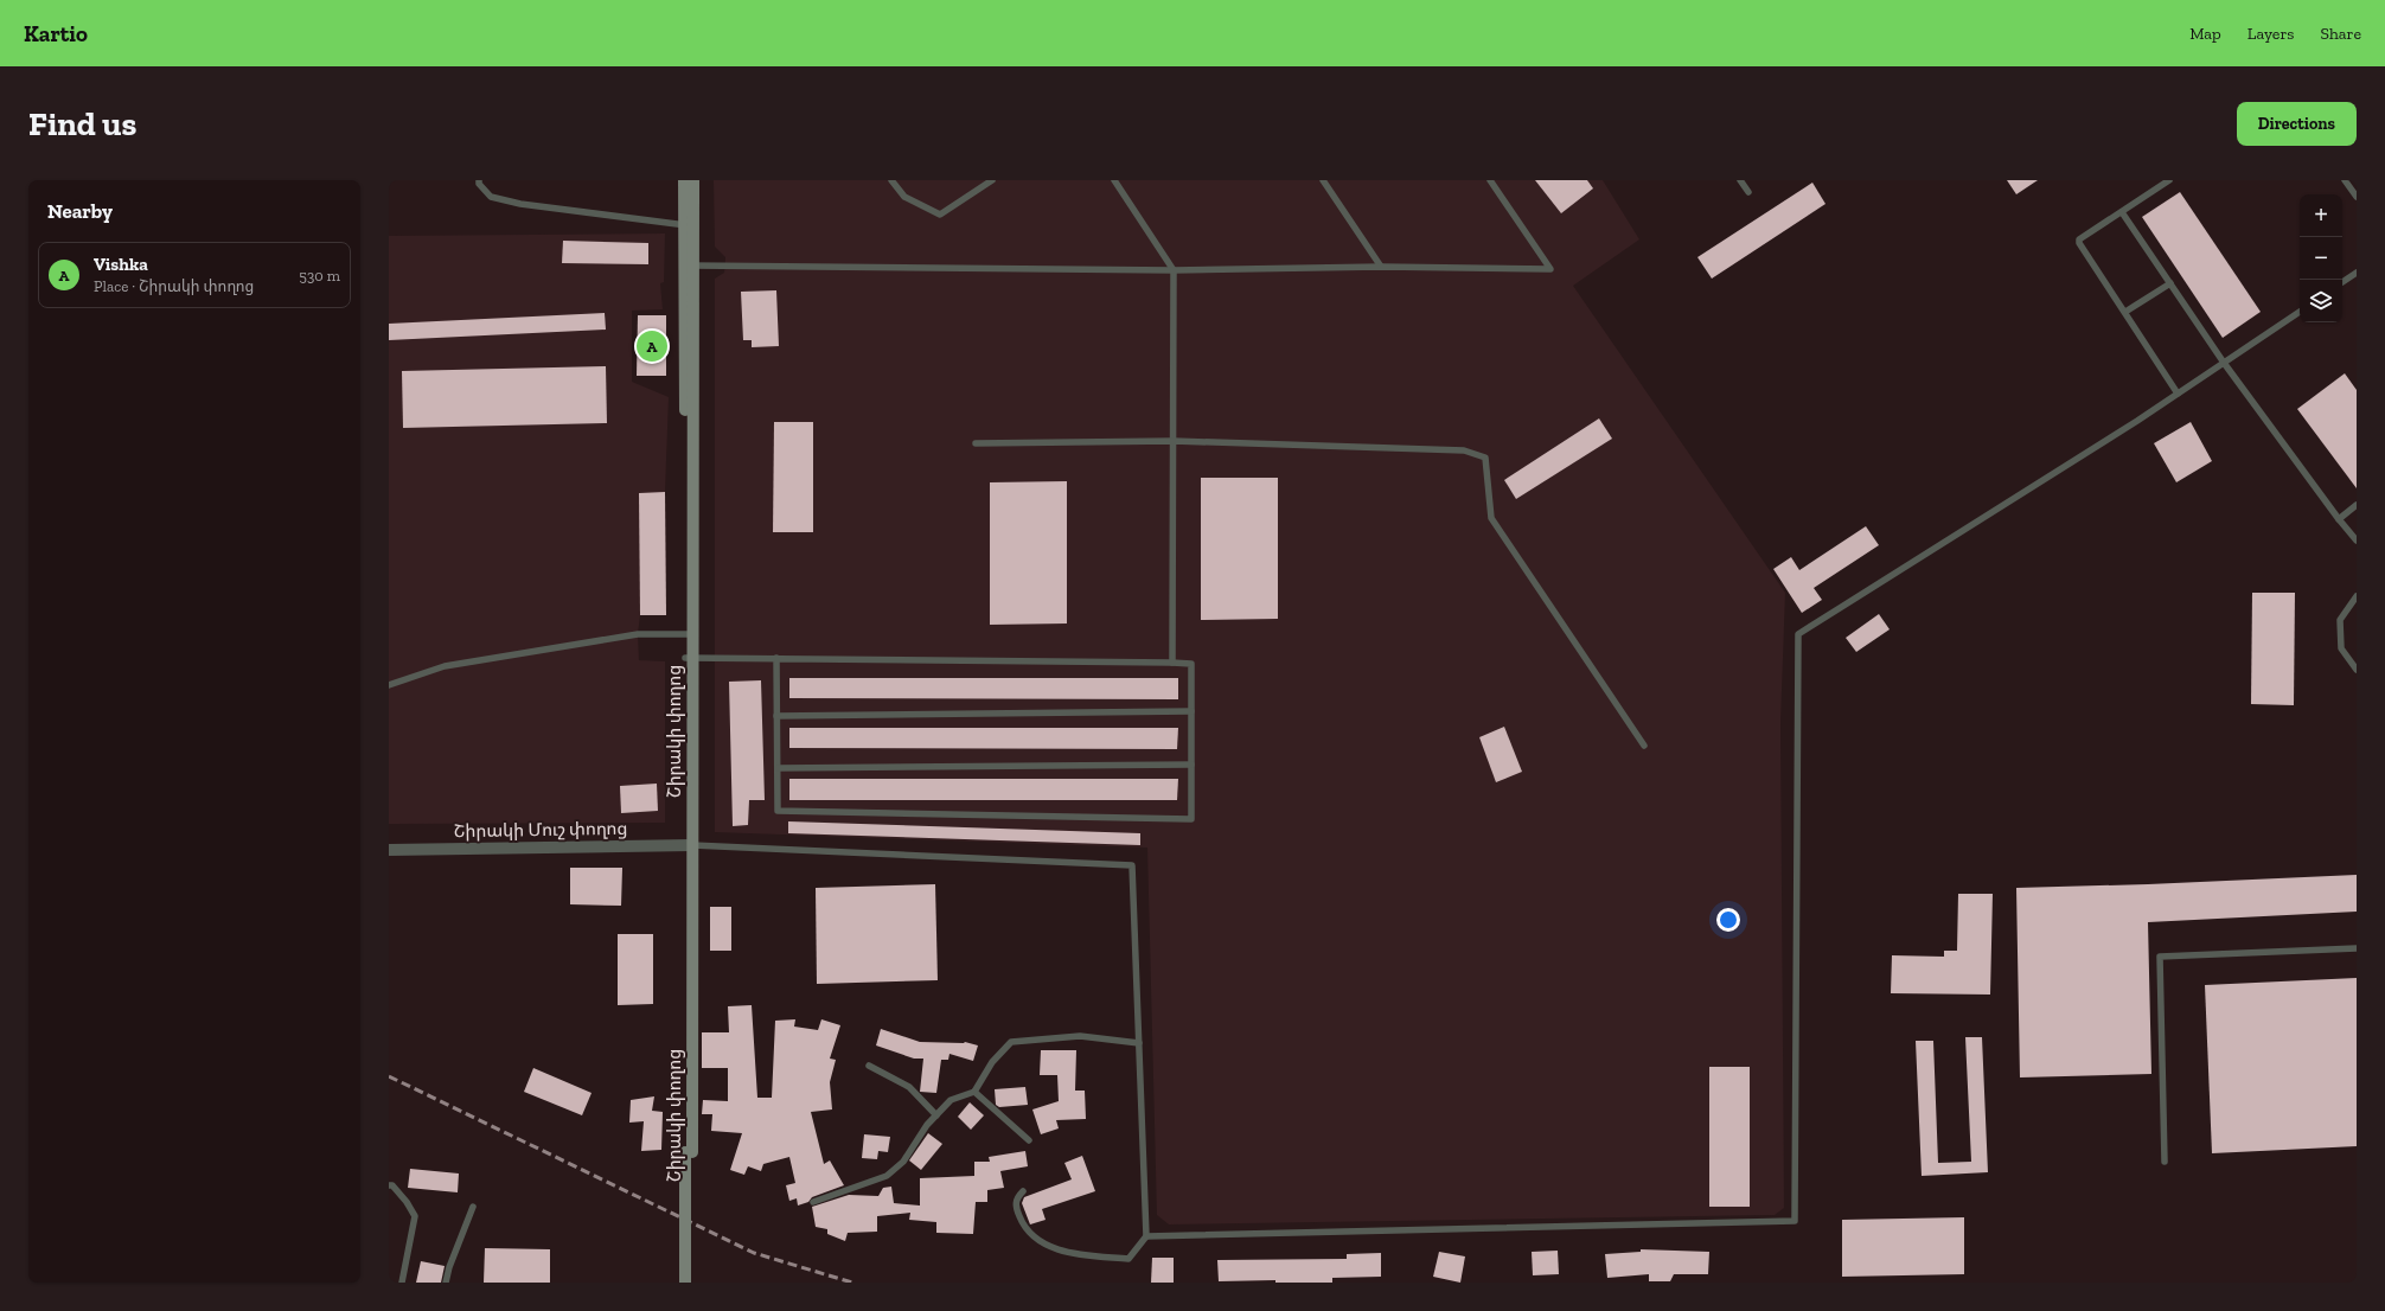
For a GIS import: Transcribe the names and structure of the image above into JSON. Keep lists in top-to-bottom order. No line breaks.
{"streets":{"main road":["Շիրակի փողոց"],"street":["Շիրակի Մուշ փողոց"]},"crossings":[["Շիրակի փողոց","Շիրակի Մուշ փողոց"]],"page":{"header":"Kartio","nav":["Map","Layers","Share"],"buttons":"Directions","title":"Find us","heading":"Nearby","map_buttons":["+","−"],"list":[{"mark":"A","name":"Vishka","note":"Place · Շիրակի փողոց","value":"530 m"}],"pins":"A"}}
